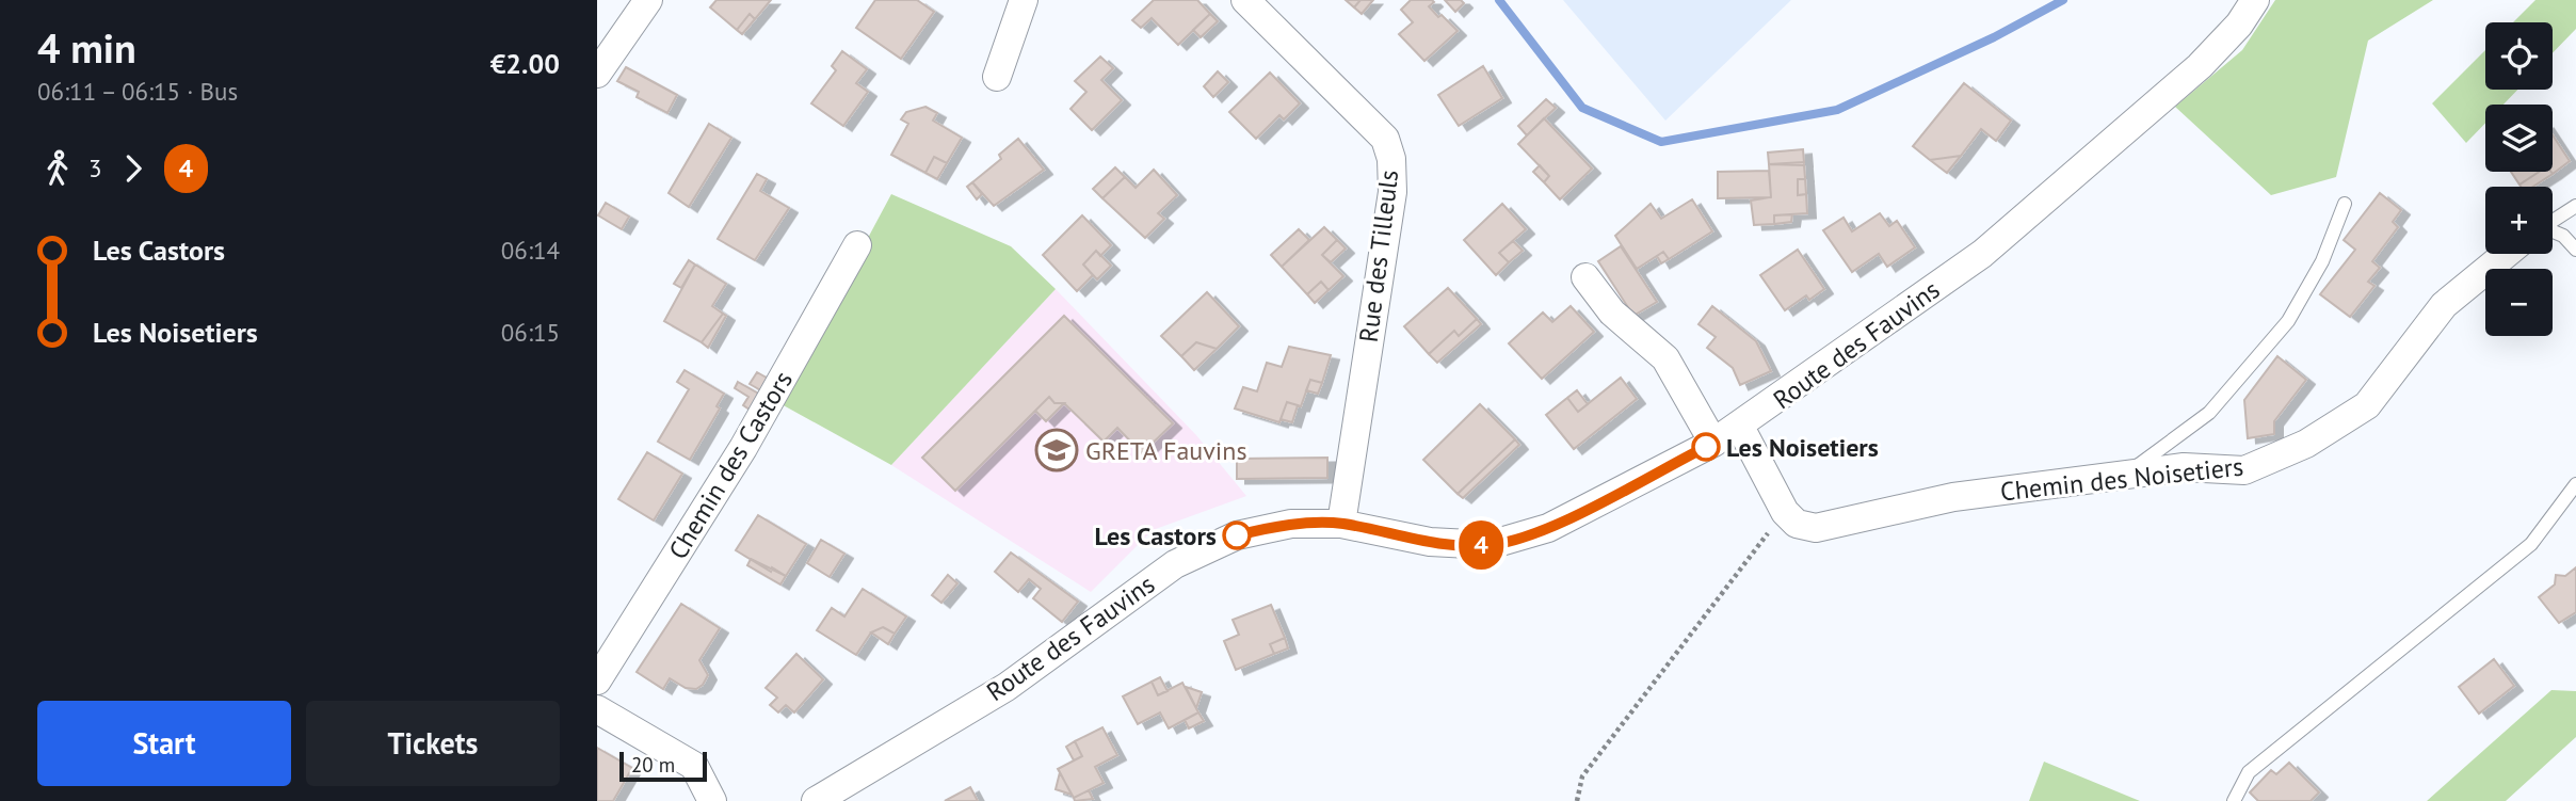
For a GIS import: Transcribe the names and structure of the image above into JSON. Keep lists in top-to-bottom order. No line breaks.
{"streets":{"street":["Rue des Tilleuls","Route des Fauvins","Chemin des Castors","Chemin des Noisetiers"]},"crossings":[["Rue des Tilleuls","Route des Fauvins"]],"places":{"other":["Les Noisetiers","Les Castors"],"school or university":["GRETA Fauvins"]},"lines":["bus line 4"],"scale_bar":"20 m","page":{"heading":["4 min","06:11 – 06:15 · Bus","€2.00"],"on_map":"4","map_buttons":["+","−"],"legs":["3","4"],"list":[{"name":"Les Castors","value":"06:14"},{"name":"Les Noisetiers","value":"06:15"}],"buttons":["Start","Tickets"],"scale":"20 m"}}
